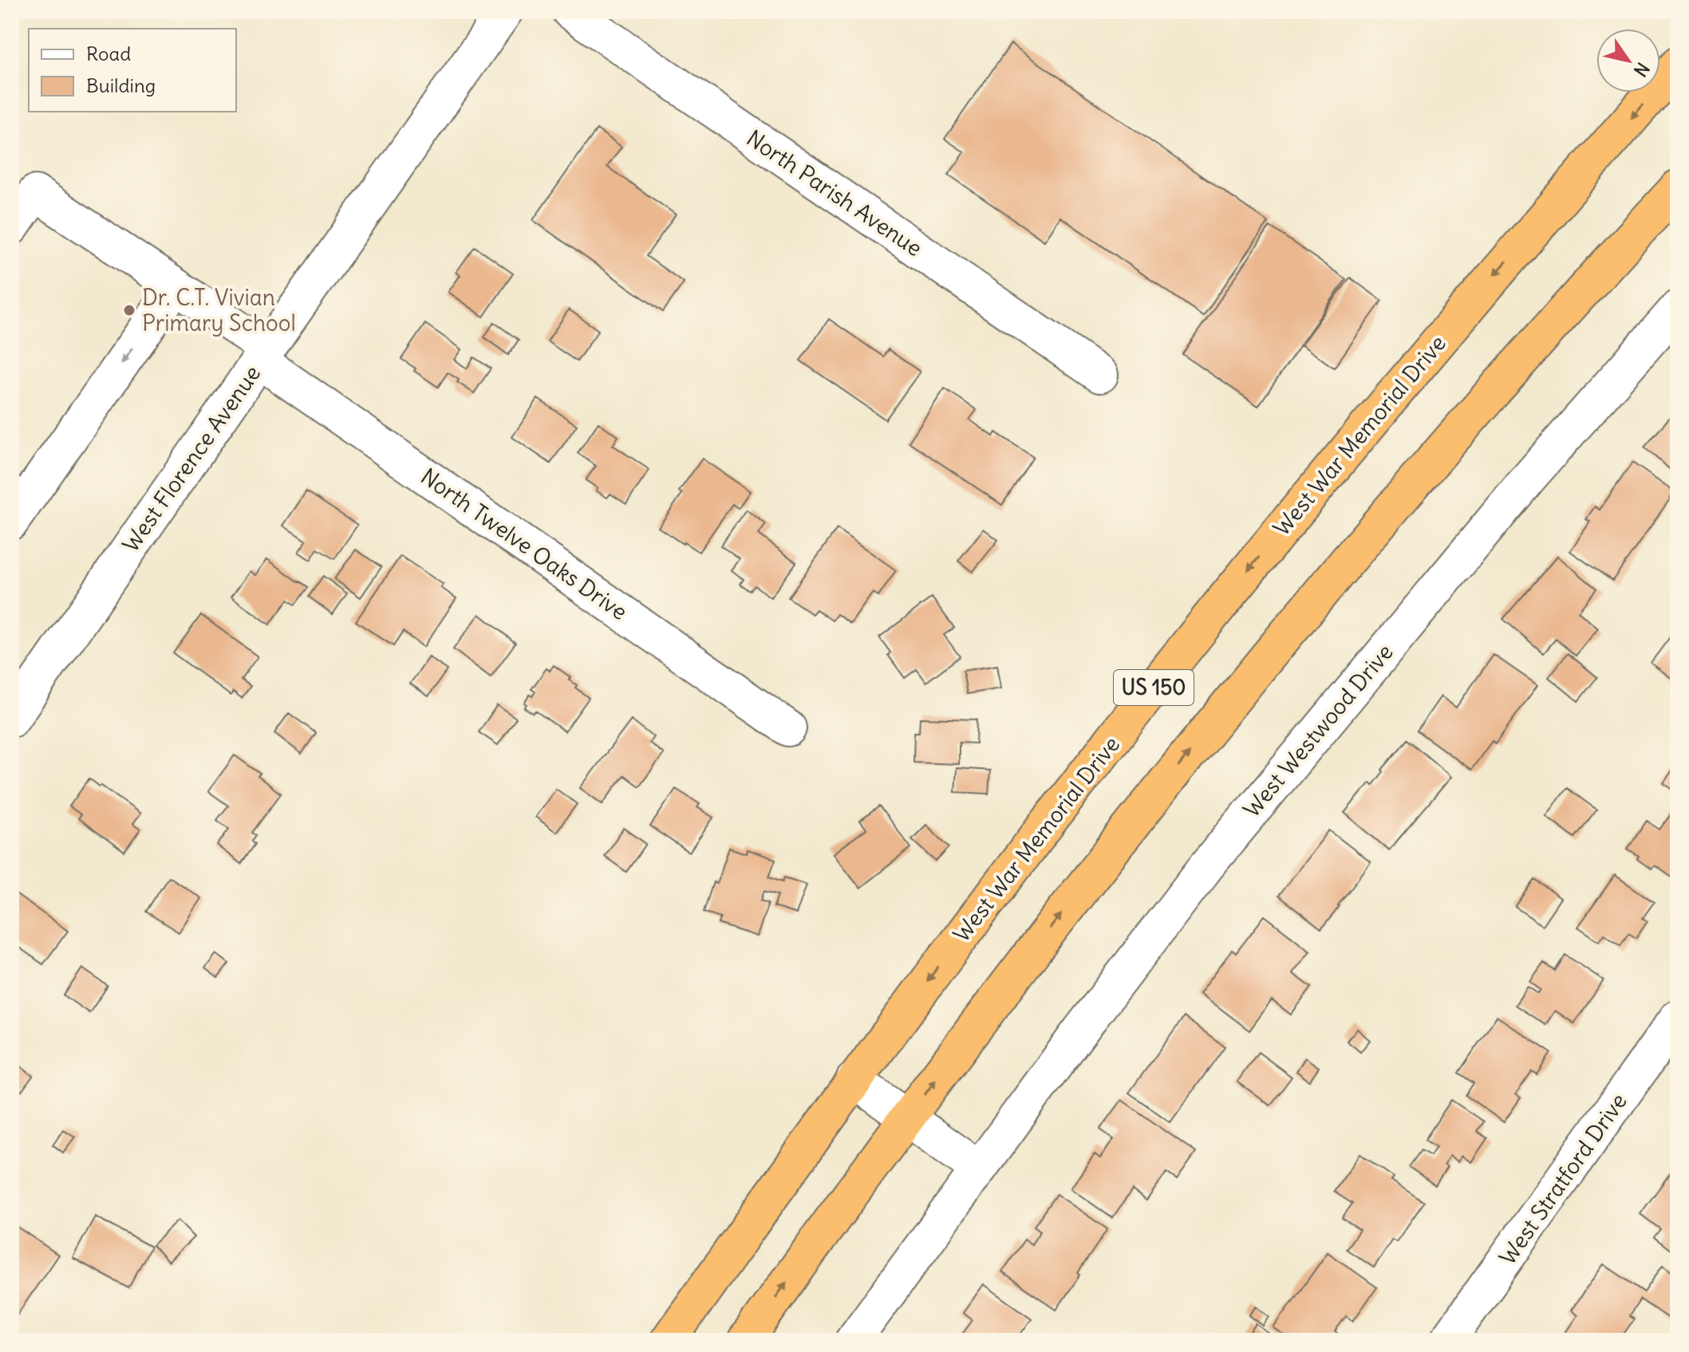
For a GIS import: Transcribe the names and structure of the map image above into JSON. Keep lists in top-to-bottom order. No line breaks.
{"streets":{"highway":["West War Memorial Drive","US 150"],"street":["North Parish Avenue","West Florence Avenue","North Twelve Oaks Drive","West Westwood Drive","West Stratford Drive"]},"crossings":[["West Florence Avenue","North Twelve Oaks Drive"]],"places":["Dr. C.T. Vivian Primary School"],"legend":["Road","Building"],"north":"bottom right"}
